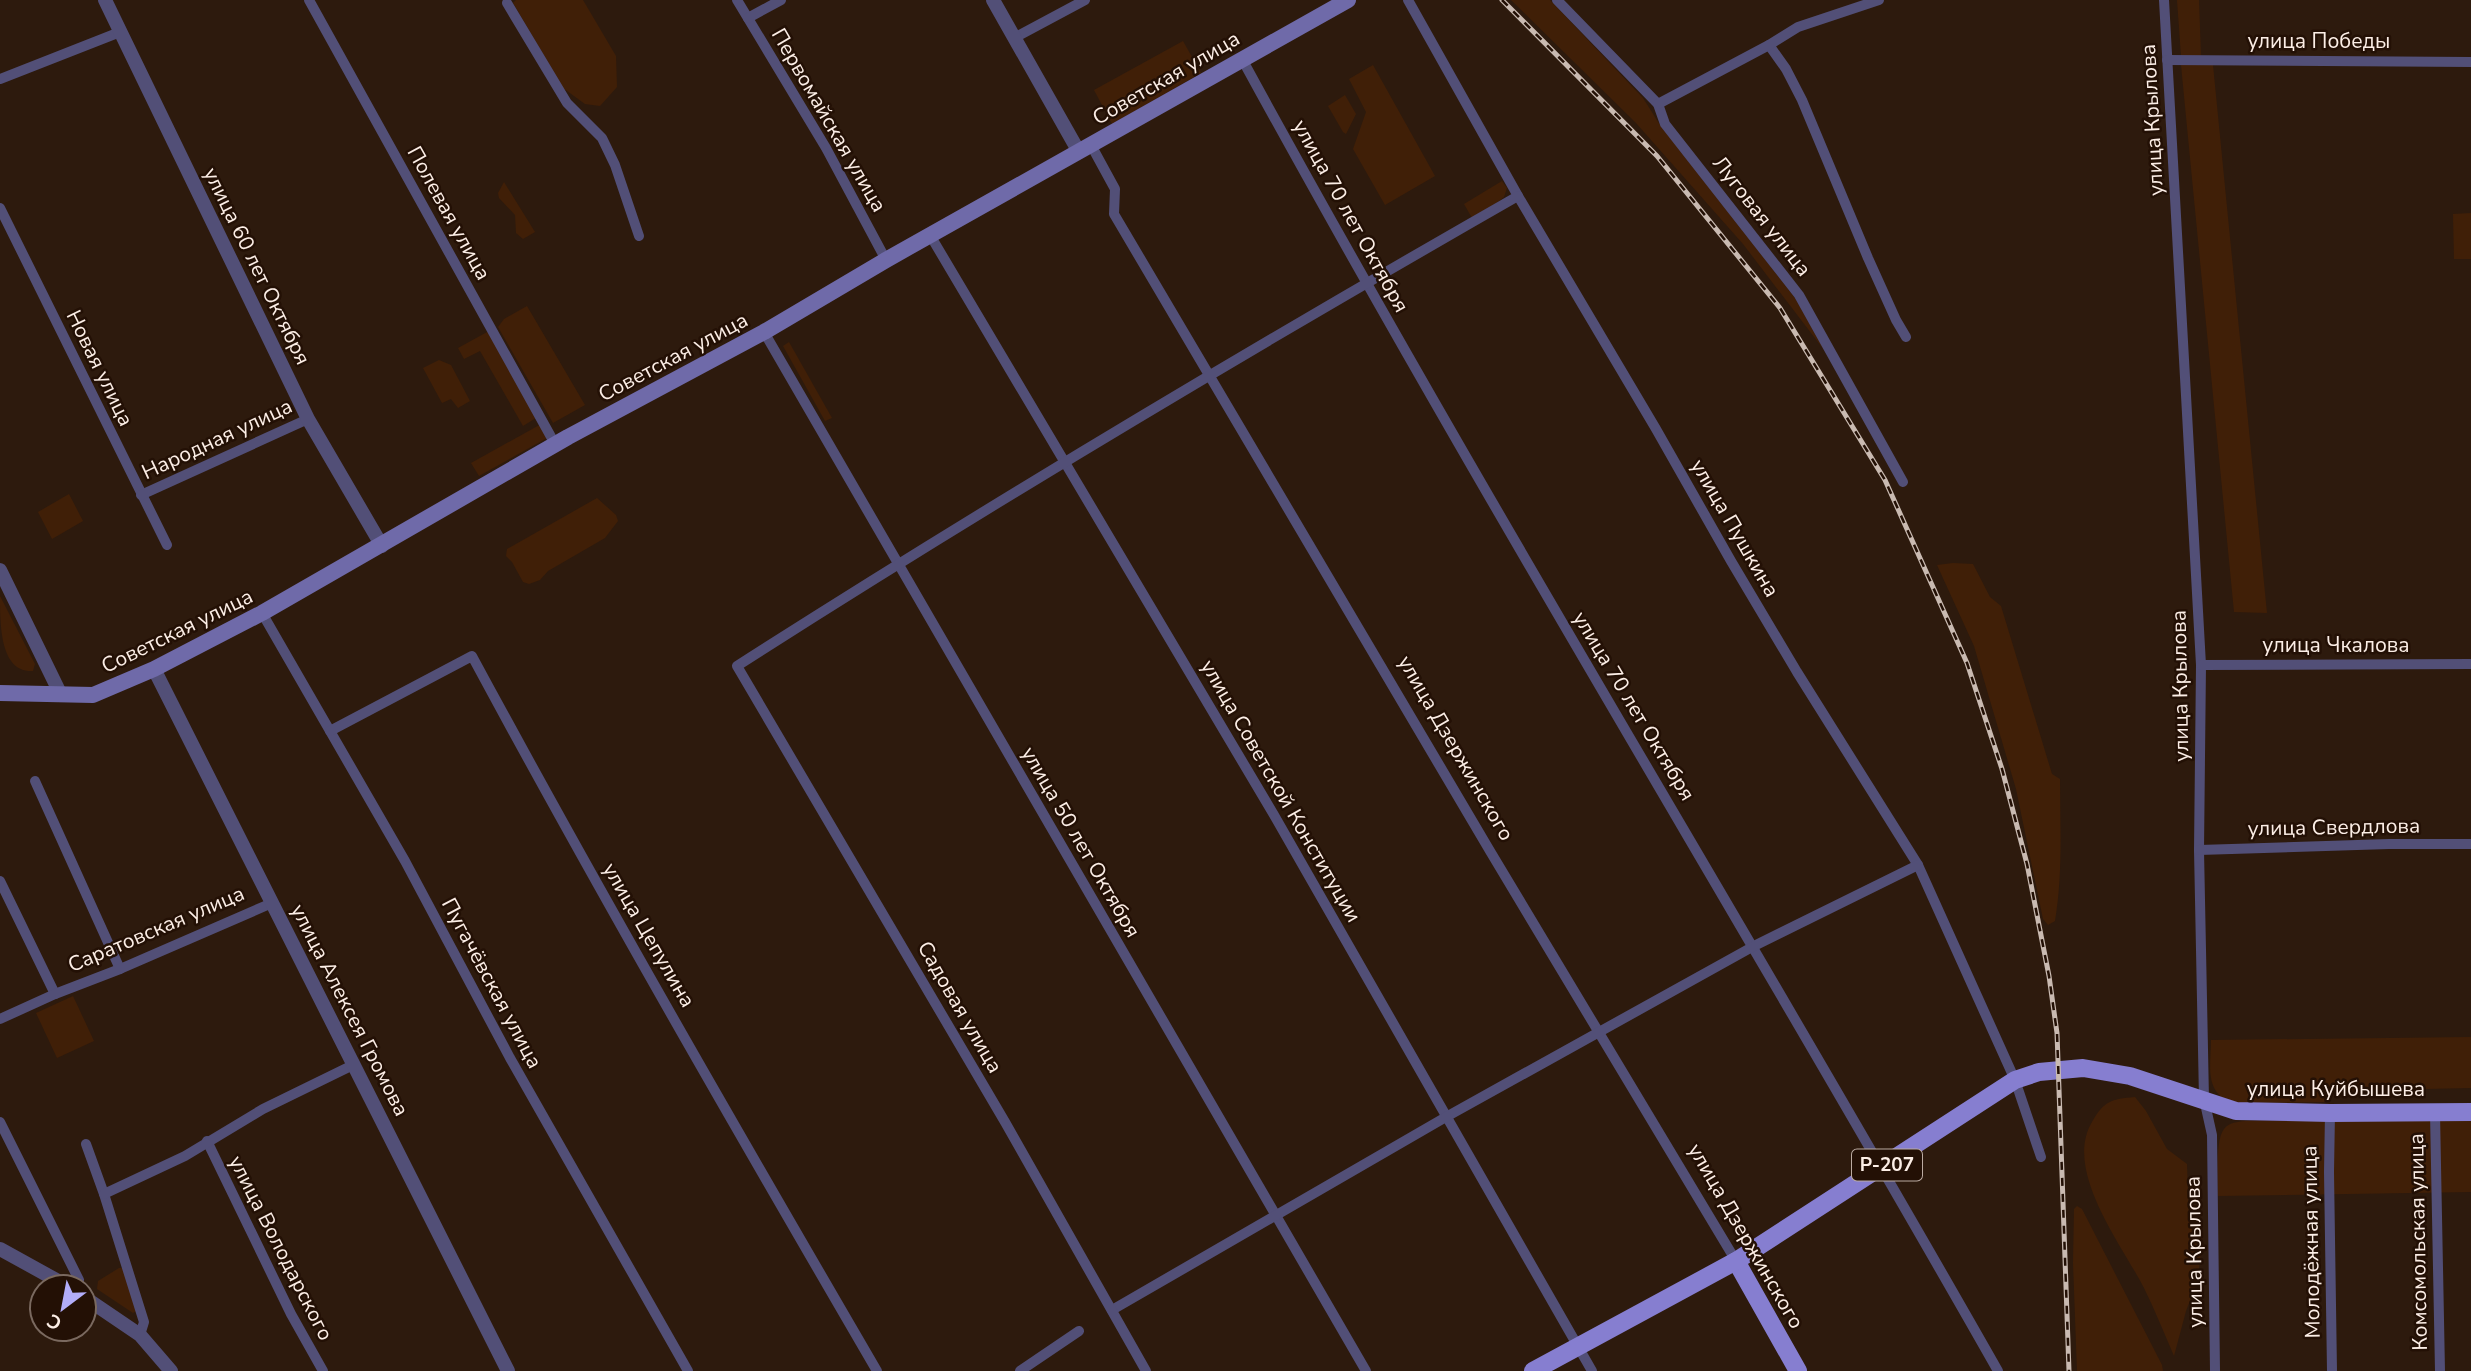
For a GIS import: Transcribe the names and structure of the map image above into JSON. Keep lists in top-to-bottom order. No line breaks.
{"streets":{"main road":["Советская улица","улица Дзержинского","улица Куйбышева","Р-207"],"street":["улица Победы","Первомайская улица","улица Крылова","Полевая улица","улица 70 лет Октября","Луговая улица","улица 60 лет Октября","Новая улица","Народная улица","улица Пушкина","улица Чкалова","улица Советской Конституции","улица Свердлова","улица 50 лет Октября","Саратовская улица","улица Цепулина","Пугачёвская улица","Садовая улица","улица Алексея Громова","Молодёжная улица","Комсомольская улица","улица Володарского"]},"crossings":[["улица Победы","улица Крылова"],["Советская улица","Первомайская улица"],["Советская улица","Полевая улица"],["Советская улица","улица 70 лет Октября"],["Советская улица","улица 60 лет Октября"],["Советская улица","улица Дзержинского"],["Советская улица","улица Советской Конституции"],["Советская улица","улица 50 лет Октября"],["Советская улица","Пугачёвская улица"],["Советская улица","улица Алексея Громова"],["улица Крылова","улица Чкалова"],["улица Крылова","улица Свердлова"],["улица Крылова","улица Куйбышева"],["улица 70 лет Октября","Р-207"],["улица 60 лет Октября","Народная улица"],["Новая улица","Народная улица"],["улица Пушкина","улица Куйбышева"],["улица Пушкина","Р-207"],["улица Дзержинского","Р-207"],["улица Советской Конституции","Р-207"],["улица 50 лет Октября","Садовая улица"],["Саратовская улица","улица Алексея Громова"],["улица Цепулина","Пугачёвская улица"],["улица Куйбышева","Р-207"],["улица Куйбышева","Молодёжная улица"],["улица Куйбышева","Комсомольская улица"]],"north":"bottom left"}
